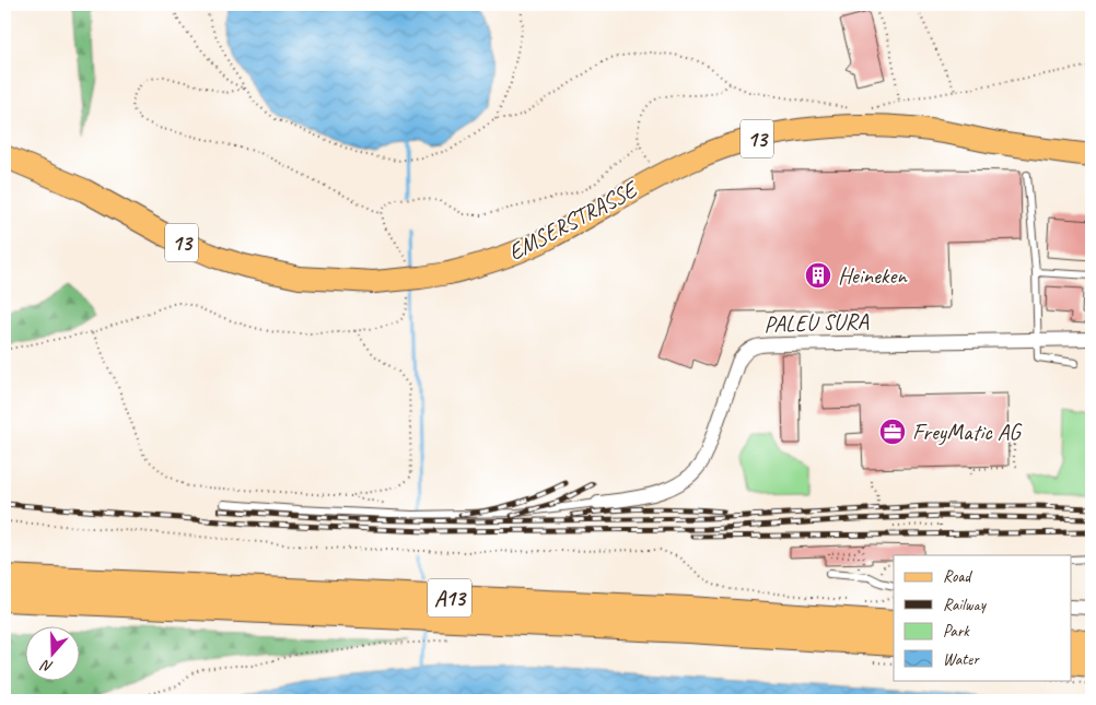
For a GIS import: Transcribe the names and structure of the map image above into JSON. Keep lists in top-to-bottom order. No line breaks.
{"streets":{"highway":["A13"],"main road":["13","EMSERSTRASSE"],"street":["PALEU SURA"]},"places":{"building":["Heineken"],"office":["FreyMatic AG"]},"legend":["Road","Railway","Park","Water"],"north":"bottom"}
